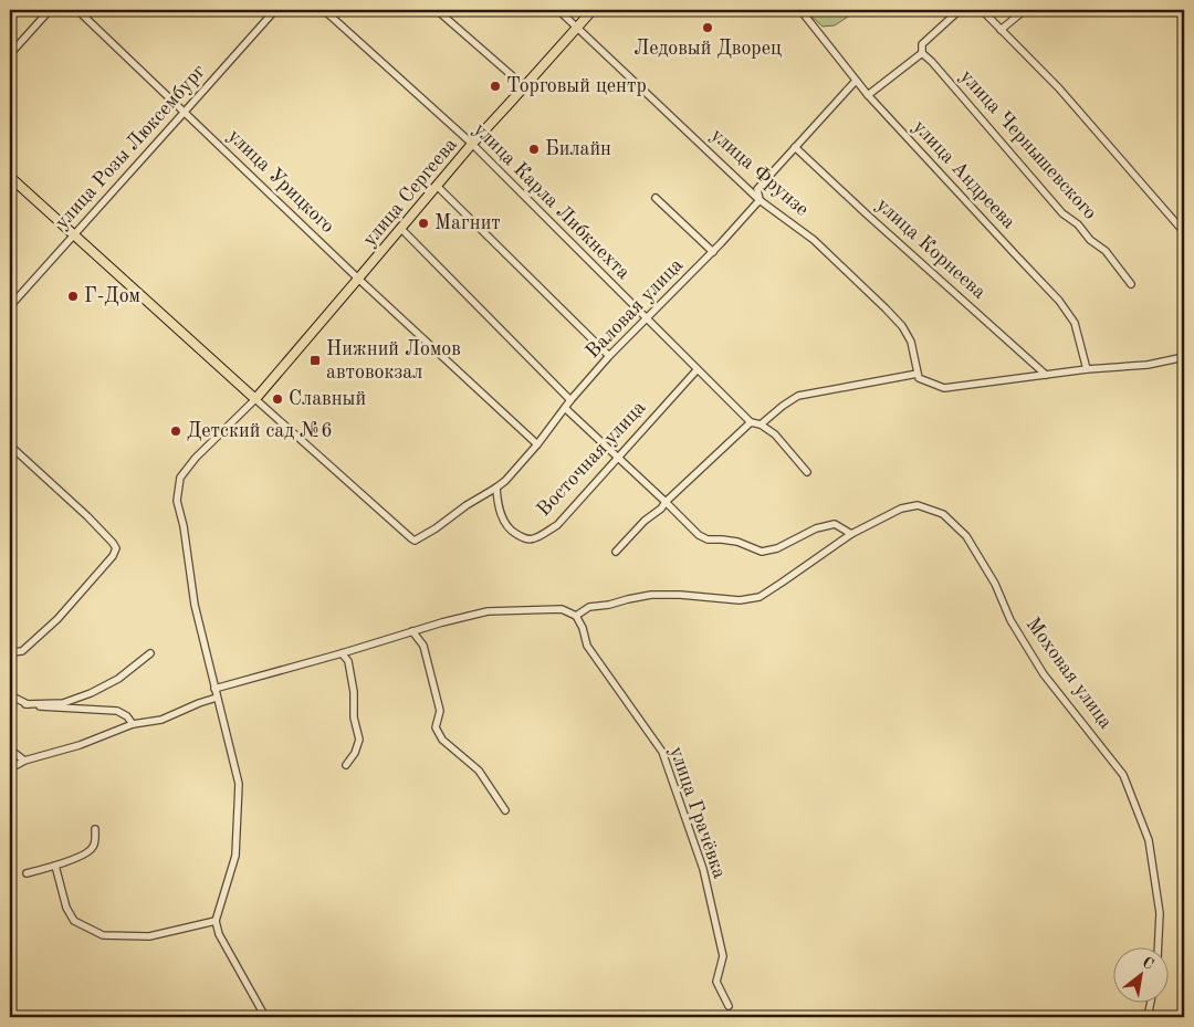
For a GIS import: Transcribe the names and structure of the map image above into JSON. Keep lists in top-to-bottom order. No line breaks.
{"streets":{"main road":["улица Сергеева"],"street":["улица Чернышевского","улица Розы Люксембург","улица Фрунзе","улица Андреева","улица Урицкого","улица Карла Либкнехта","улица Корнеева","Валовая улица","Восточная улица","Моховая улица","улица Грачёвка"]},"crossings":[["улица Розы Люксембург","улица Урицкого"],["улица Фрунзе","улица Сергеева"],["улица Фрунзе","Валовая улица"],["улица Андреева","Валовая улица"],["улица Урицкого","улица Сергеева"],["улица Урицкого","Валовая улица"],["улица Сергеева","улица Карла Либкнехта"],["улица Сергеева","Валовая улица"],["улица Карла Либкнехта","Валовая улица"],["улица Карла Либкнехта","Восточная улица"],["улица Корнеева","Валовая улица"],["Валовая улица","Восточная улица"],["Моховая улица","улица Грачёвка"]],"places":{"other":["Ледовый Дворец","Торговый центр","Билайн","Магнит","Г-Дом","Славный","Детский сад №6"],"transit":["Нижний Ломов автовокзал"]},"north":"top right"}
